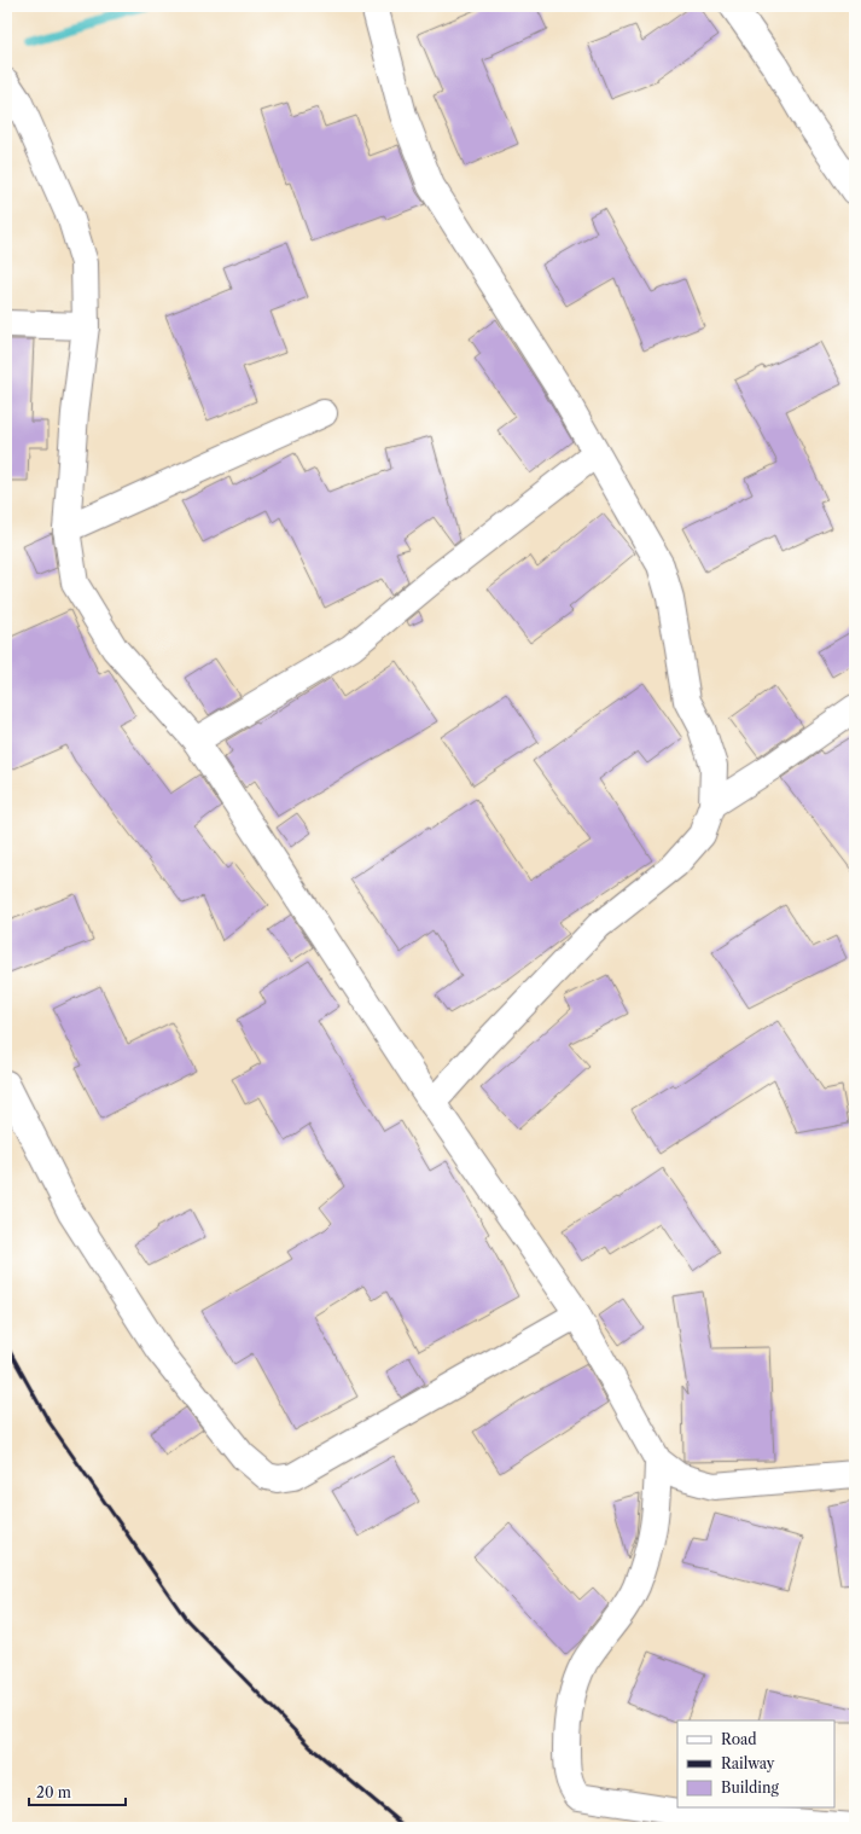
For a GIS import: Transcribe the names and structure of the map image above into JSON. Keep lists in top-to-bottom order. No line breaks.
{"legend":["Road","Railway","Building"],"scale_bar":"20 m"}
